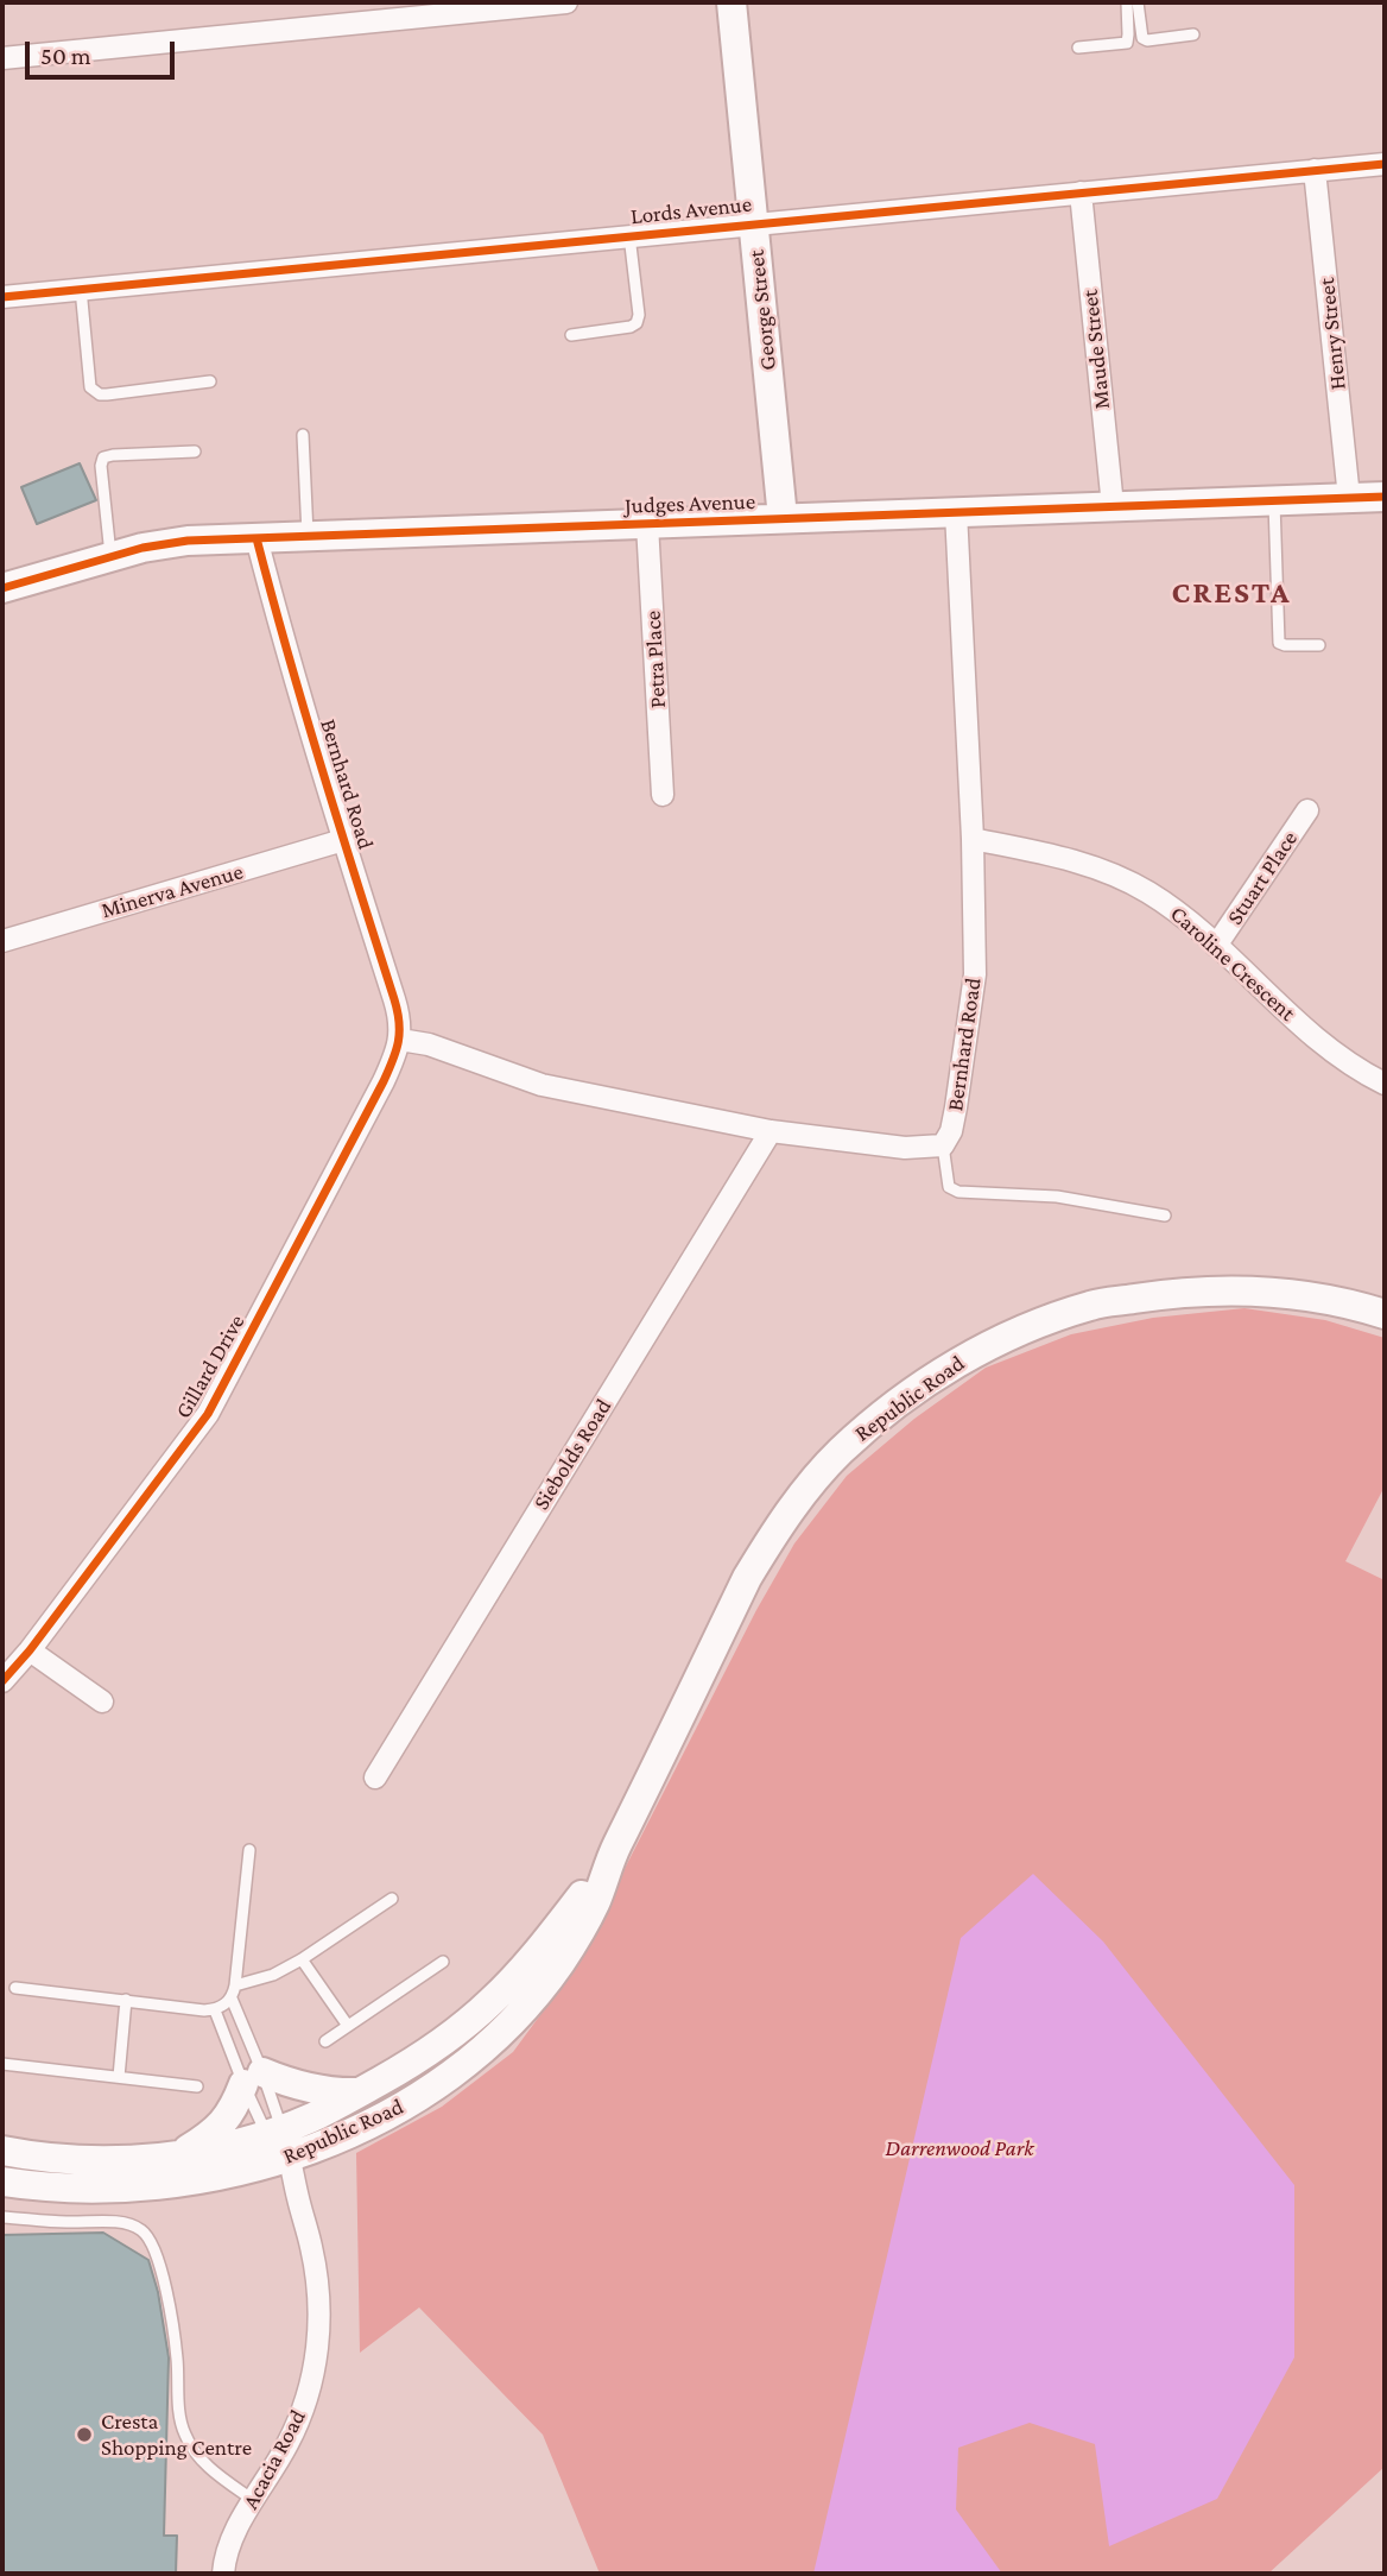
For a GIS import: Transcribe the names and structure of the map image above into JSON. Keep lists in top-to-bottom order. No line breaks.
{"streets":{"main road":["George Street","Judges Avenue","Republic Road"],"street":["Lords Avenue","Henry Street","Maude Street","Petra Place","Bernhard Road","Stuart Place","Minerva Avenue","Caroline Crescent","Gillard Drive","Siebolds Road","Acacia Road"]},"crossings":[["Lords Avenue","George Street"],["Lords Avenue","Henry Street"],["Lords Avenue","Maude Street"],["George Street","Judges Avenue"],["Henry Street","Judges Avenue"],["Maude Street","Judges Avenue"],["Judges Avenue","Petra Place"],["Judges Avenue","Bernhard Road"],["Bernhard Road","Minerva Avenue"],["Bernhard Road","Caroline Crescent"],["Bernhard Road","Gillard Drive"],["Stuart Place","Caroline Crescent"],["Republic Road","Acacia Road"]],"districts":["CRESTA"],"parks":["Darrenwood Park"],"places":["Cresta Shopping Centre"],"scale_bar":"50 m"}
